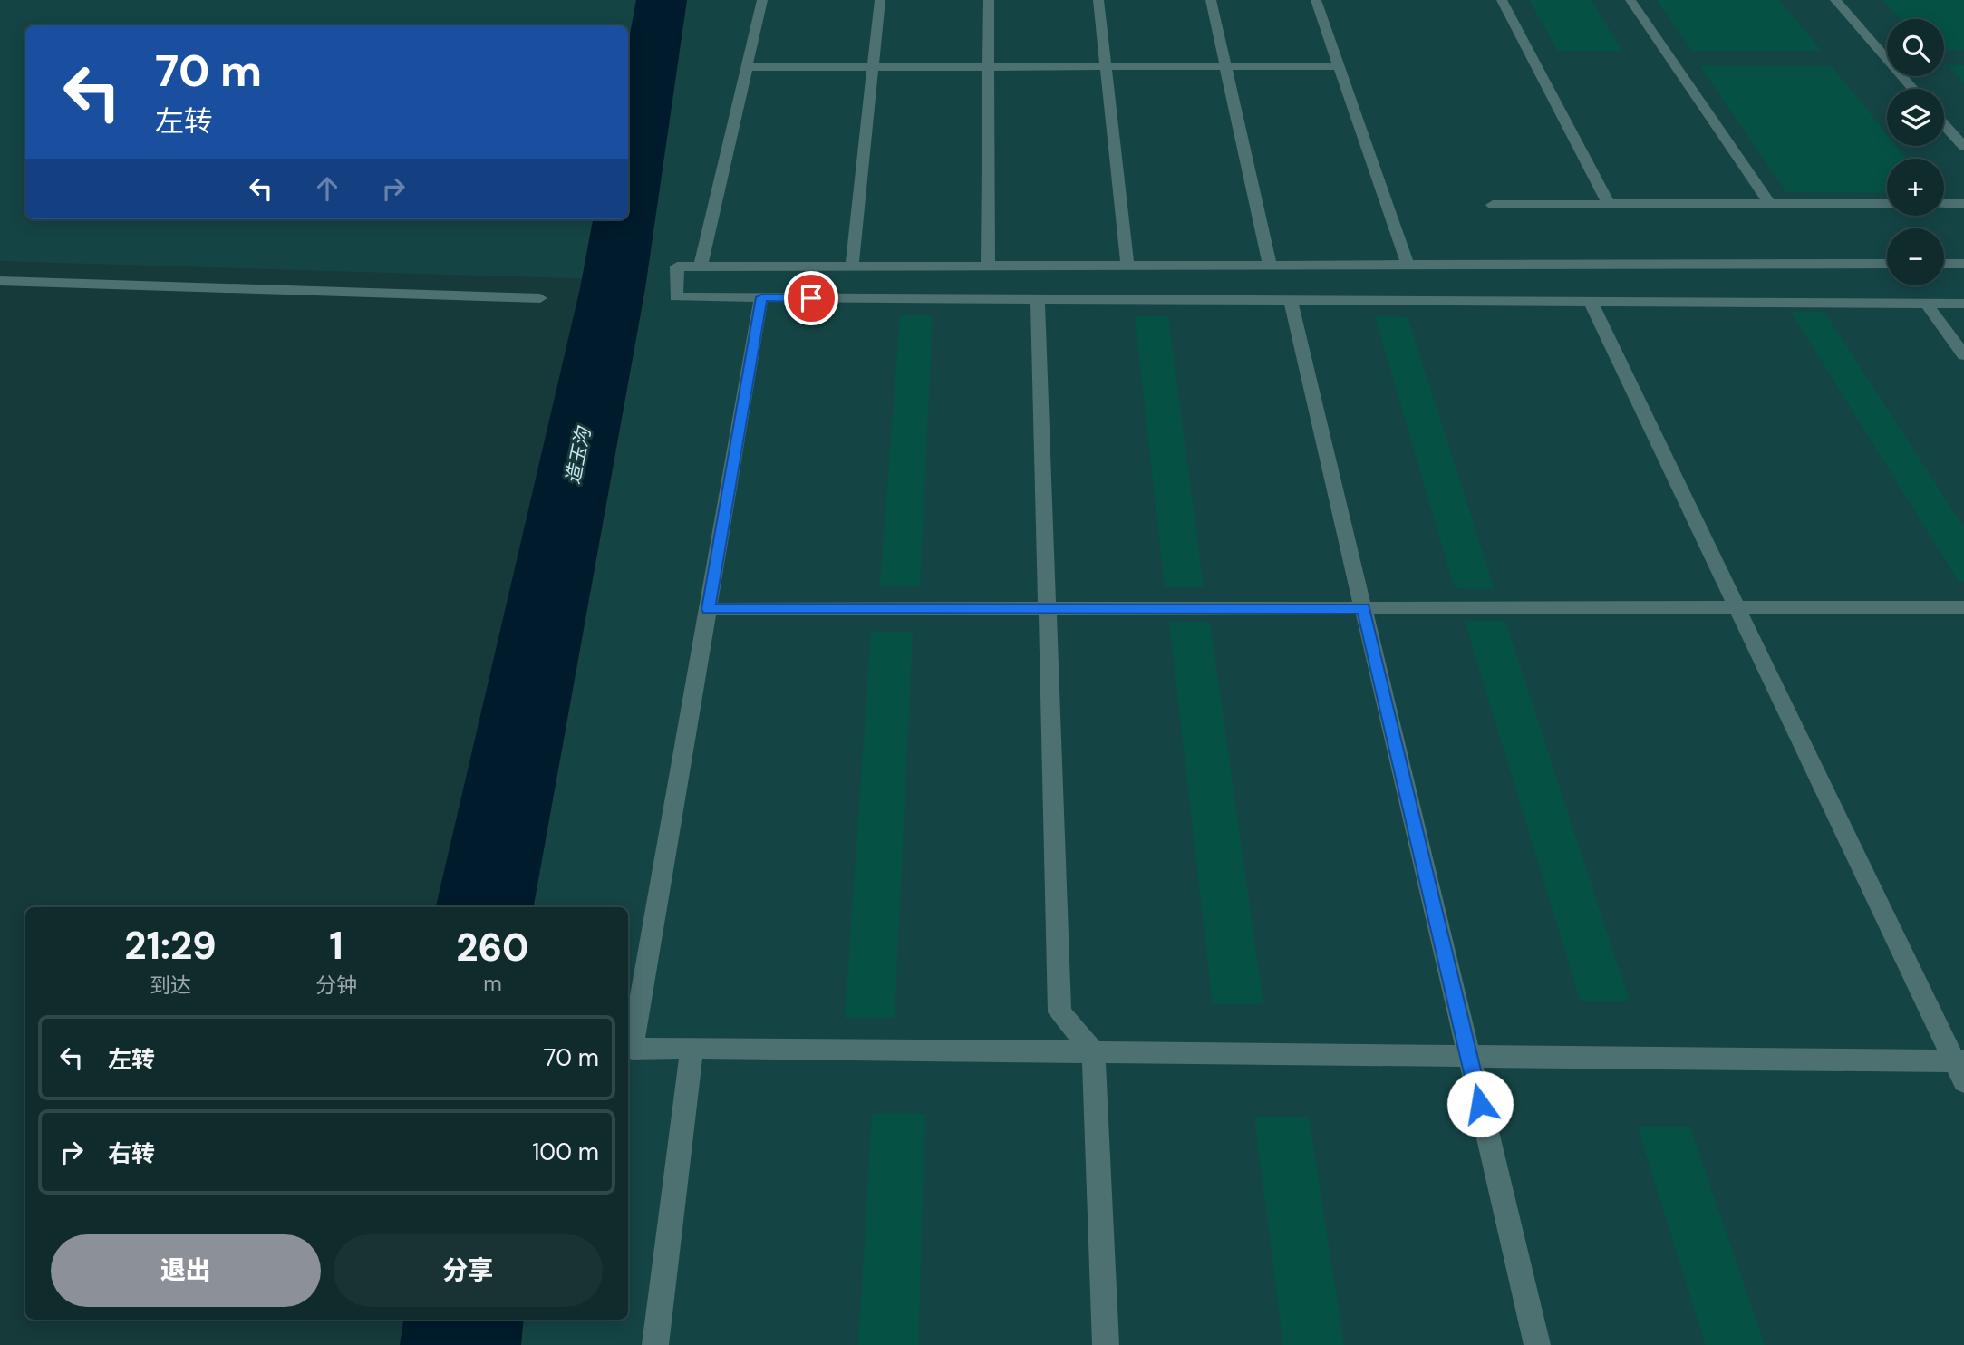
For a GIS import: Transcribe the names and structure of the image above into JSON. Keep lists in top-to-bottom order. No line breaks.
{"water":["造玉沟"],"page":{"map_buttons":["+","−"],"turn":["70 m","左转"],"eta":["21:29","到达","1","分钟","260","m"],"list":[{"name":"左转","value":"70 m"},{"name":"右转","value":"100 m"}],"buttons":["退出","分享"]}}
